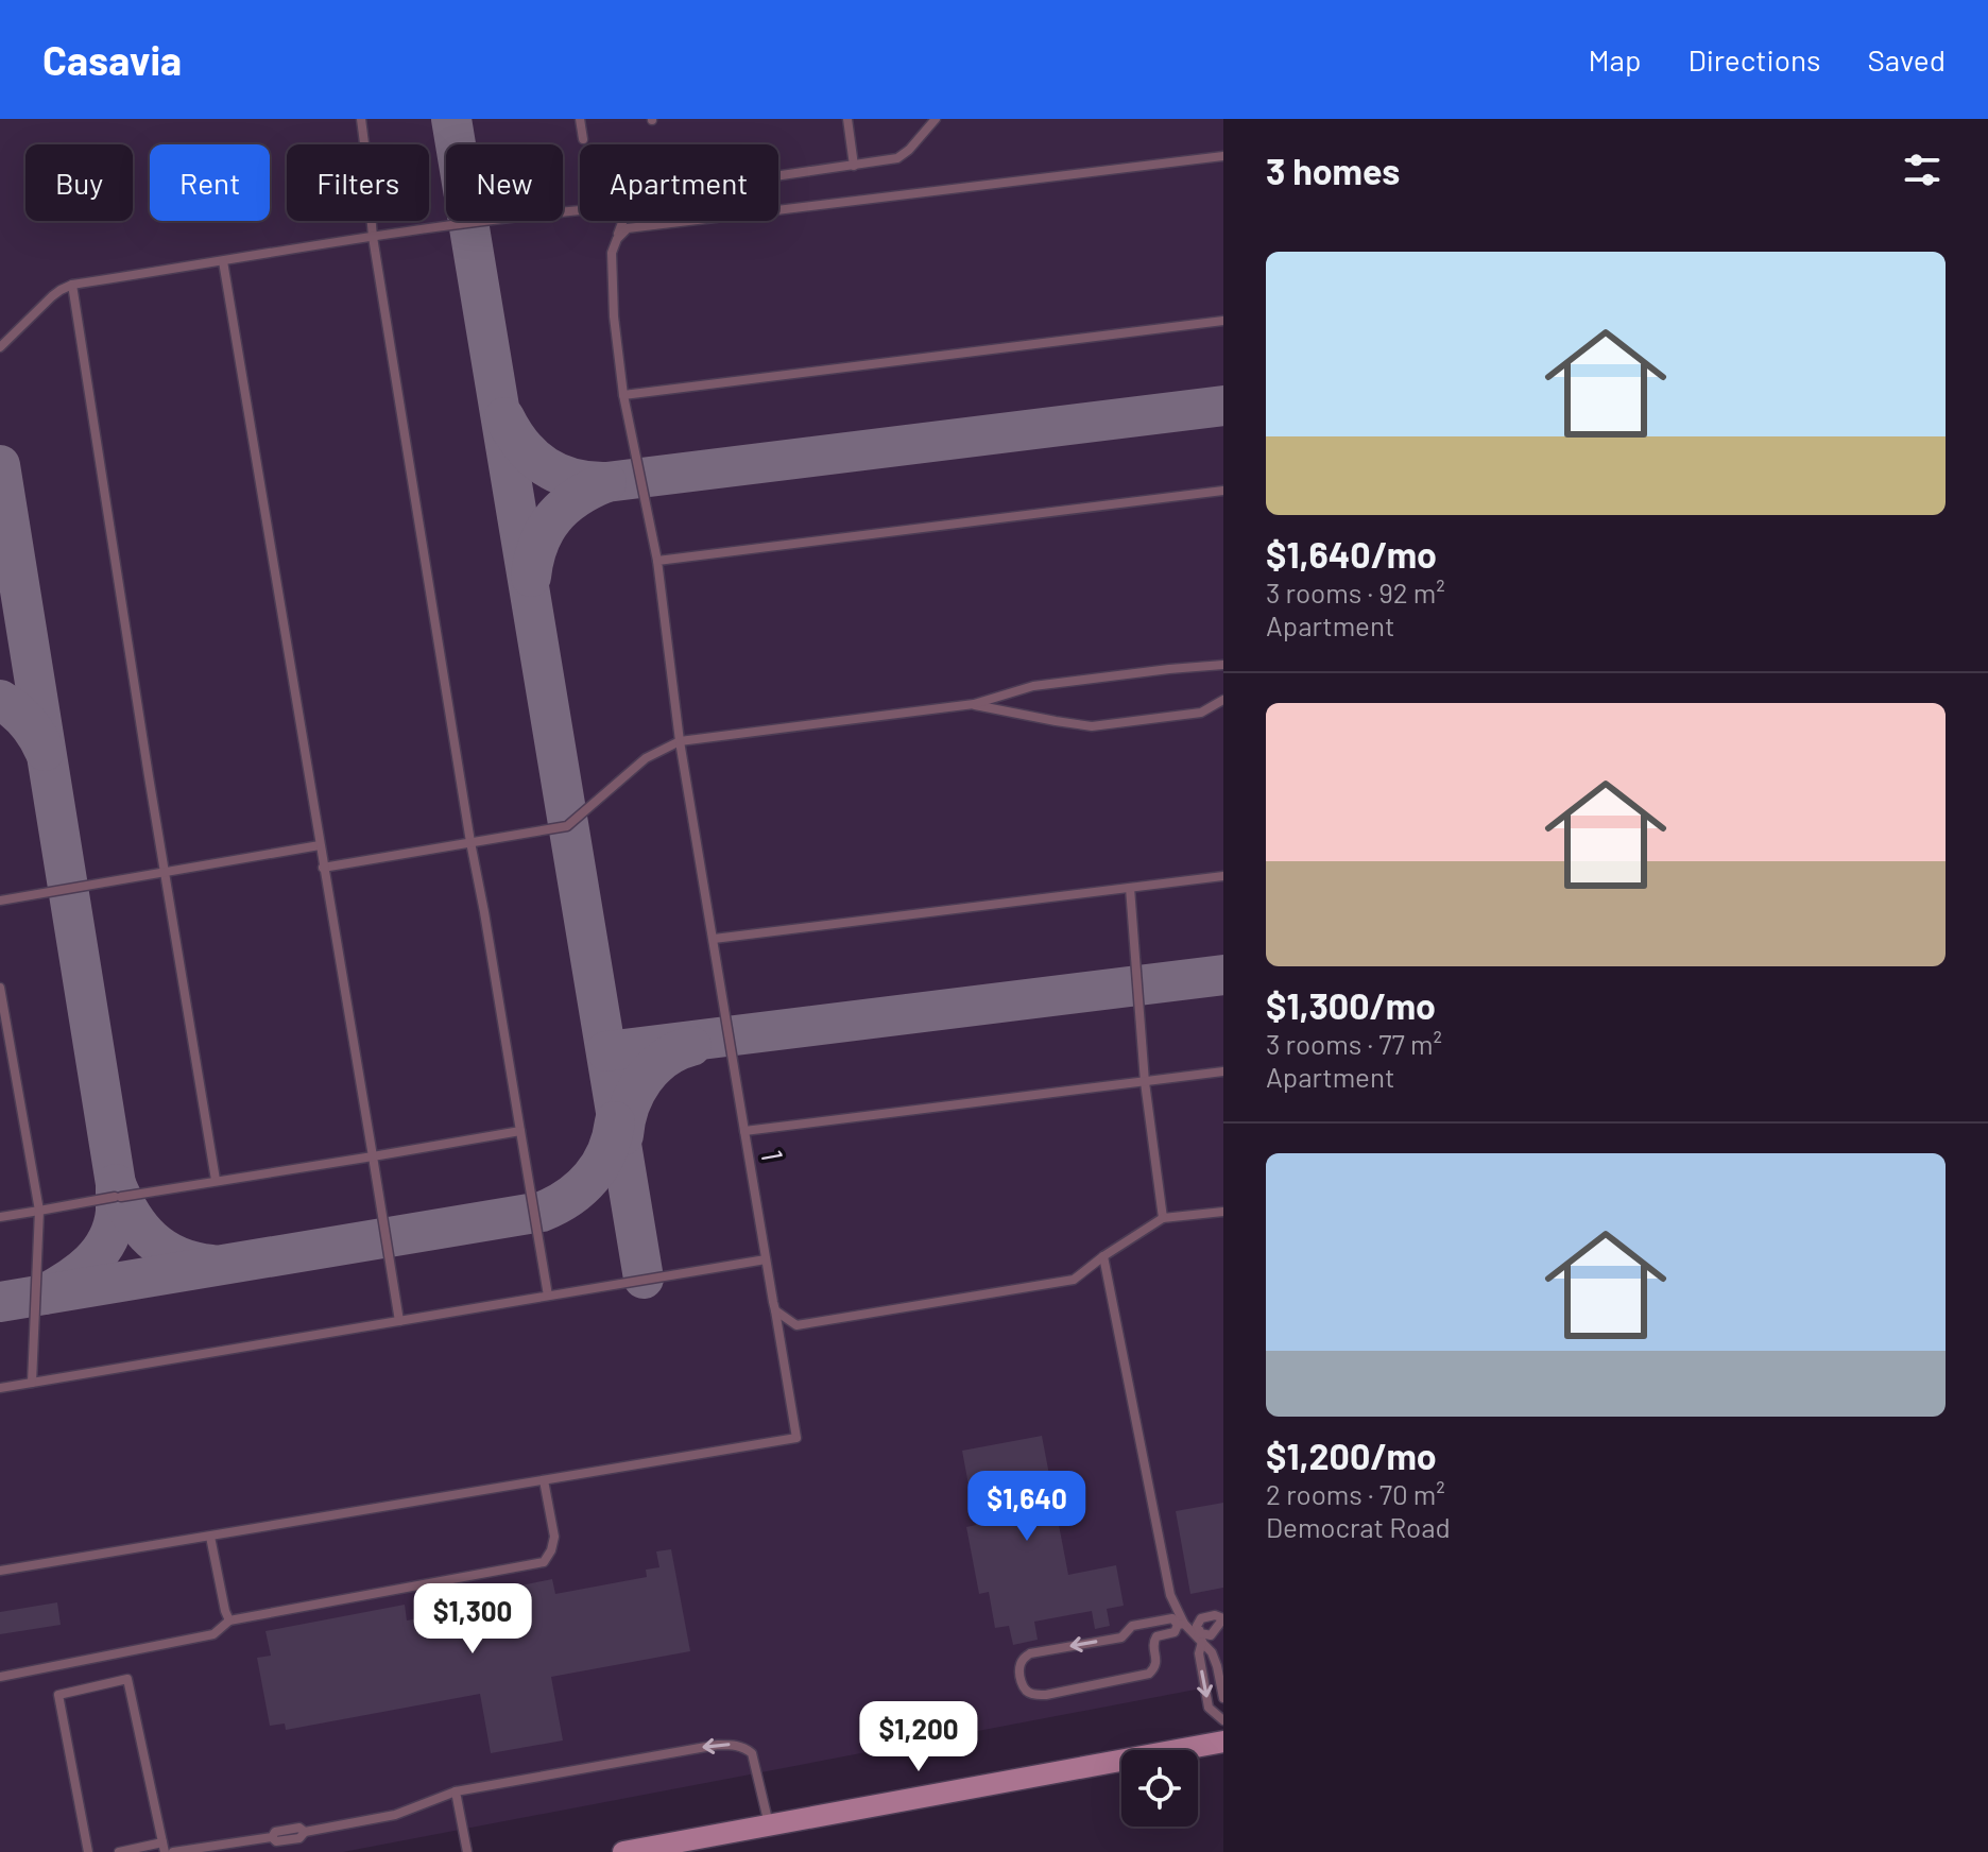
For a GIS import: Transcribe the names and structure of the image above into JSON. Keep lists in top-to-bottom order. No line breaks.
{"streets":{"lane":["1"]},"page":{"header":"Casavia","nav":["Map","Directions","Saved"],"heading":"3 homes","chip":["Buy","Rent","Filters","New","Apartment"],"list":[{"name":"$1,640/mo","note":"3 rooms · 92 m² · Apartment"},{"name":"$1,300/mo","note":"3 rooms · 77 m² · Apartment"},{"name":"$1,200/mo","note":"2 rooms · 70 m² · Democrat Road"}],"price":["$1,640","$1,300","$1,200"]}}
